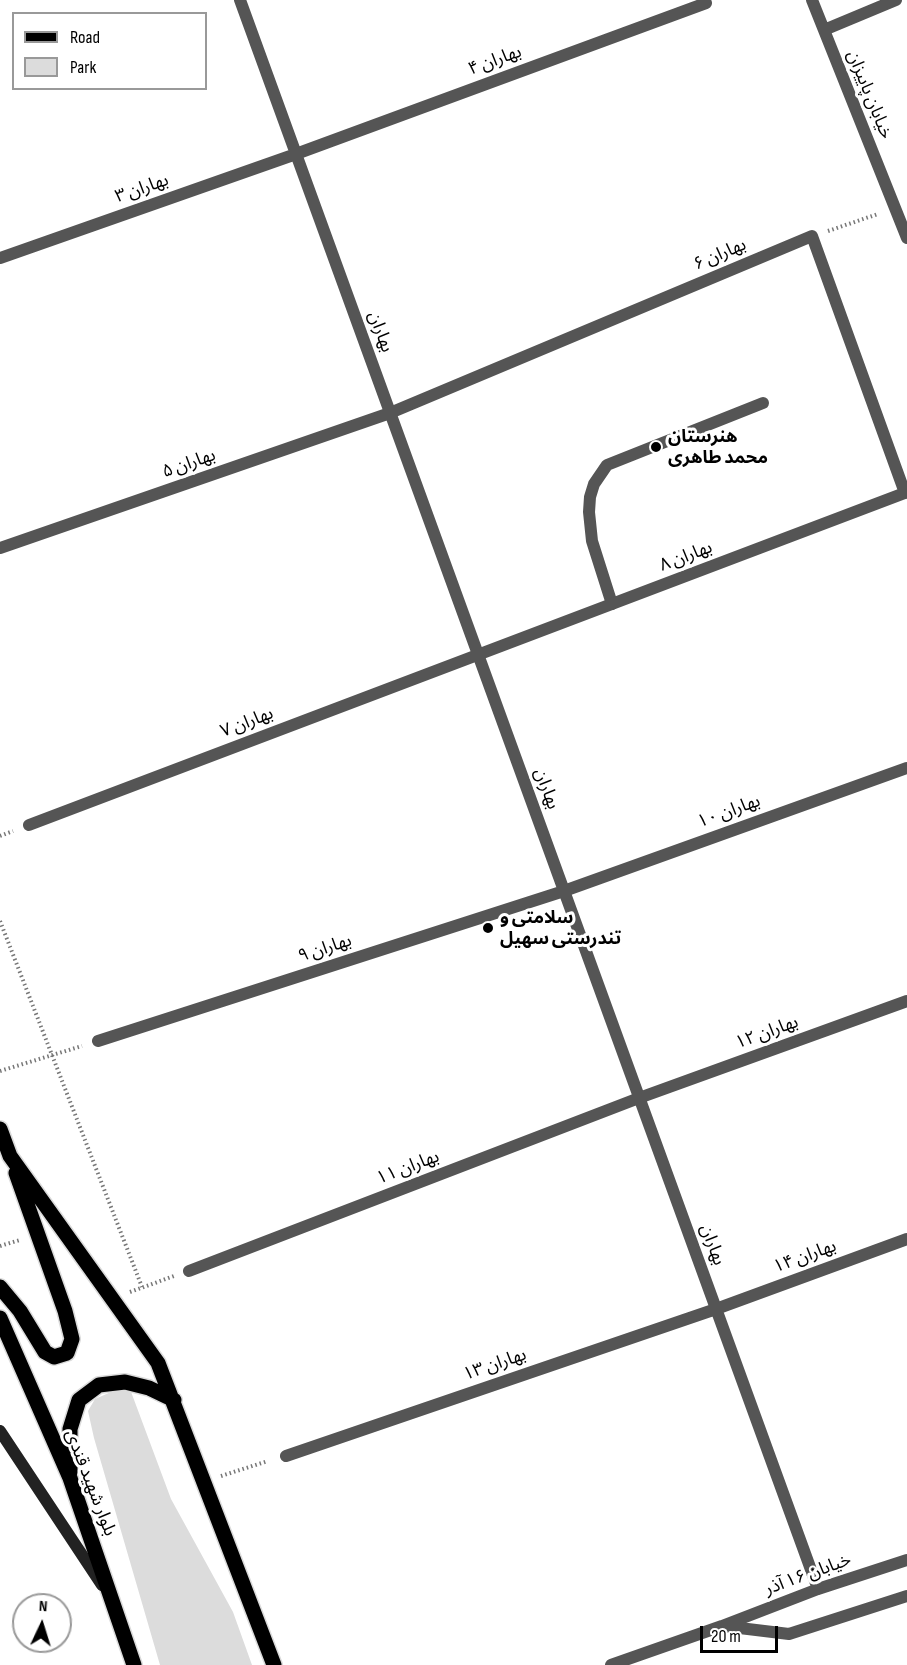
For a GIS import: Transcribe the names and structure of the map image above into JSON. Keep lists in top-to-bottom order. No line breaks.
{"streets":{"main road":["بلوار شهید قندی"],"street":["بهاران ۴","خیابان پاییزان","بهاران ۳","بهاران ۶","بهاران","بهاران ۵","بهاران ۸","بهاران ۷","بهاران ۱۰","بهاران ۹","بهاران ۱۲","بهاران ۱۱","بهاران ۱۴","بهاران ۱۳","خیابان ۱۶ آذر"]},"crossings":[["بهاران ۴","بهاران ۳"],["بهاران ۴","بهاران"],["بهاران ۳","بهاران"],["بهاران ۶","بهاران"],["بهاران ۶","بهاران ۵"],["بهاران","بهاران ۵"],["بهاران","بهاران ۸"],["بهاران","بهاران ۷"],["بهاران","بهاران ۱۰"],["بهاران","بهاران ۹"],["بهاران","بهاران ۱۲"],["بهاران","بهاران ۱۱"],["بهاران","بهاران ۱۴"],["بهاران","بهاران ۱۳"],["بهاران","خیابان ۱۶ آذر"],["بهاران ۸","بهاران ۷"],["بهاران ۱۰","بهاران ۹"],["بهاران ۱۲","بهاران ۱۱"],["بهاران ۱۴","بهاران ۱۳"]],"places":["هنرستان محمد طاهری","سلامتی و تندرستی سهیل"],"legend":["Road","Park"],"scale_bar":"20 m","north":"top"}
